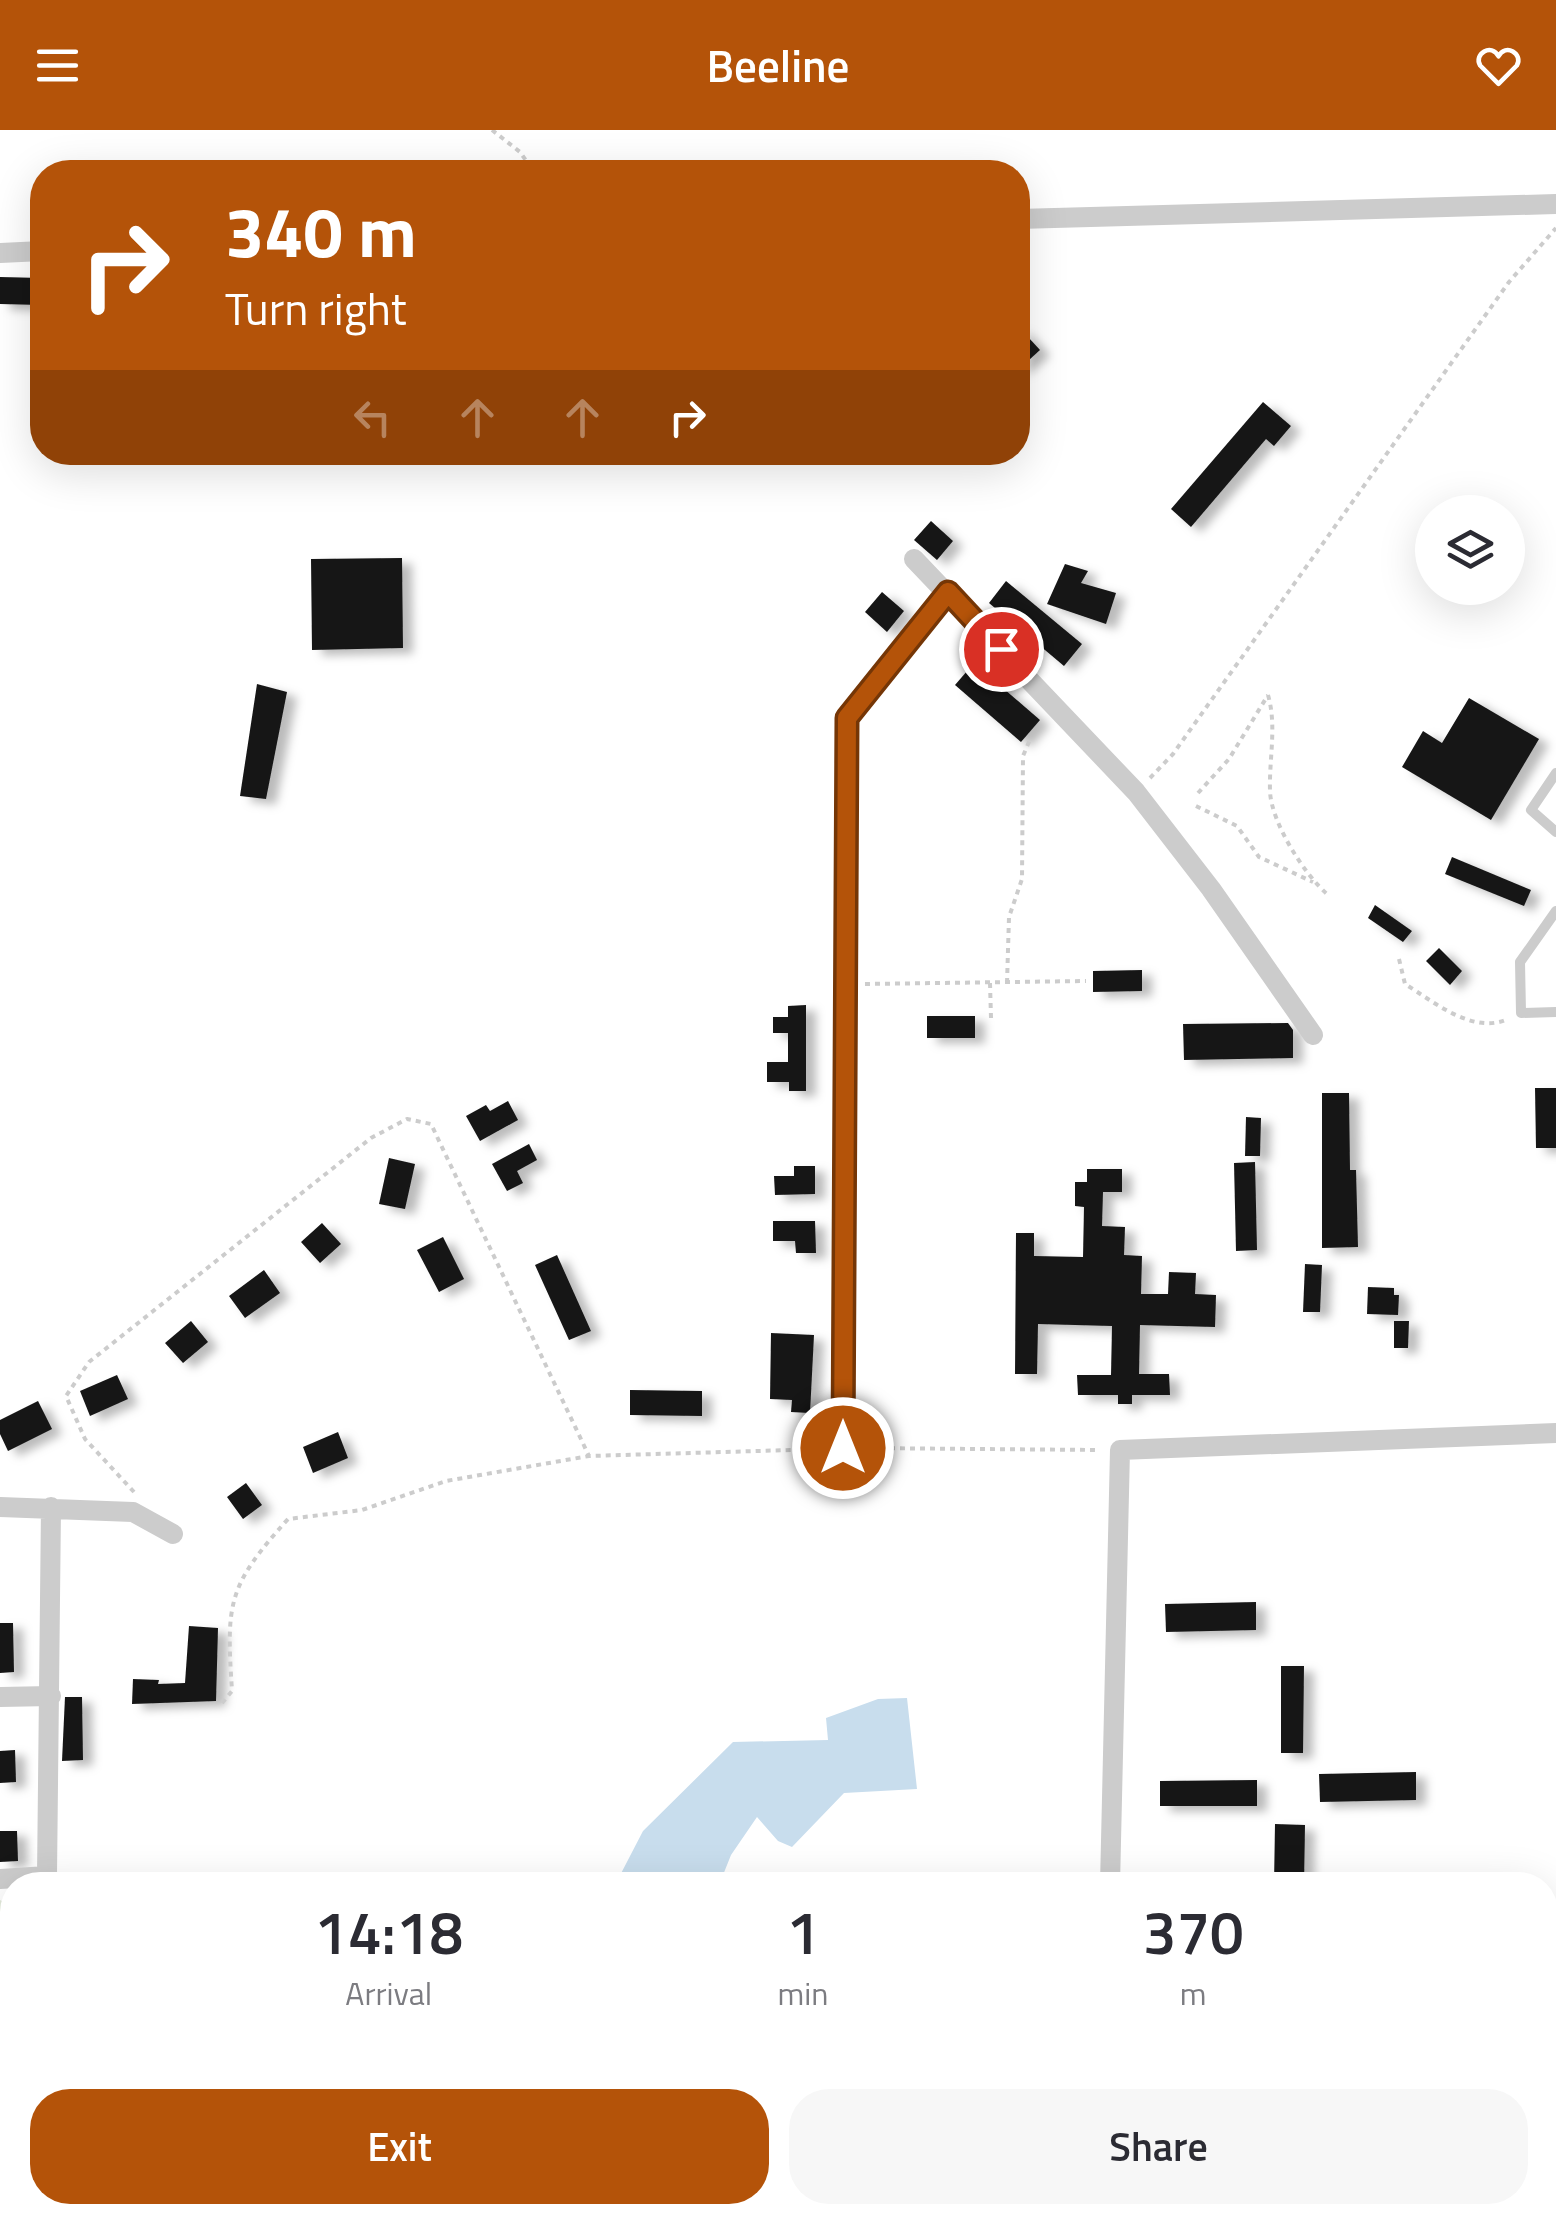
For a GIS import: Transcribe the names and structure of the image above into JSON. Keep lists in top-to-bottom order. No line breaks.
{"page":{"header":"Beeline","turn":["340 m","Turn right"],"eta":["14:18","Arrival","1","min","370","m"],"buttons":["Exit","Share"]}}
